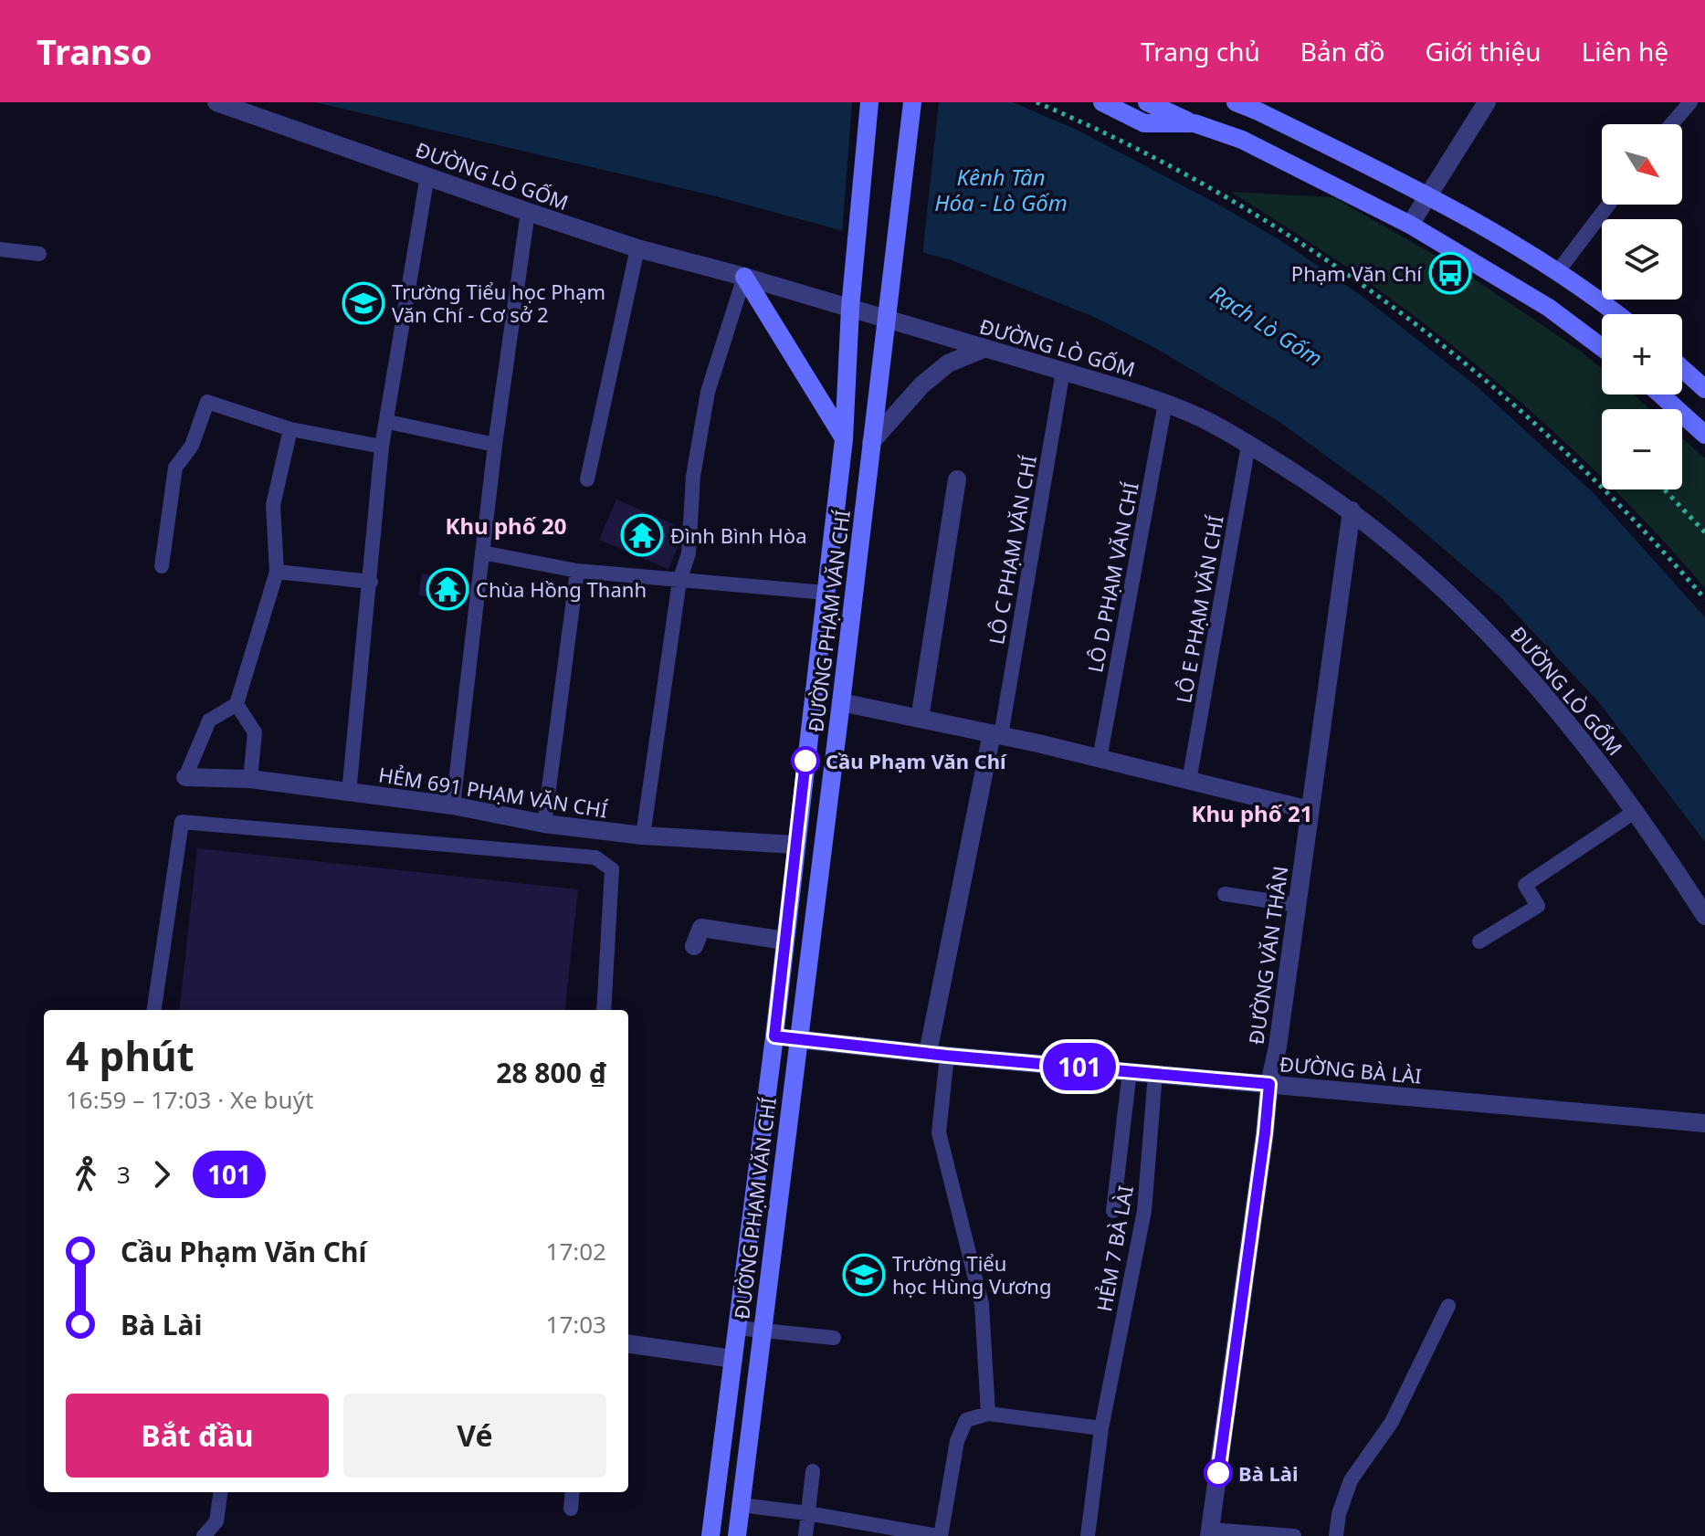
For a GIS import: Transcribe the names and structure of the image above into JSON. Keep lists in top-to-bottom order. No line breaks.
{"streets":{"main road":["ĐƯỜNG PHẠM VĂN CHÍ"],"street":["ĐƯỜNG LÒ GỐM","HẺM 691 PHẠM VĂN CHÍ","ĐƯỜNG VĂN THÂN","ĐƯỜNG BÀ LÀI"],"lane":["LÔ C PHẠM VĂN CHÍ","LÔ D PHẠM VĂN CHÍ","LÔ E PHẠM VĂN CHÍ","HẺM 7 BÀ LÀI"]},"crossings":[["ĐƯỜNG LÒ GỐM","LÔ C PHẠM VĂN CHÍ"],["ĐƯỜNG LÒ GỐM","LÔ D PHẠM VĂN CHÍ"],["ĐƯỜNG LÒ GỐM","LÔ E PHẠM VĂN CHÍ"],["ĐƯỜNG LÒ GỐM","ĐƯỜNG PHẠM VĂN CHÍ"],["ĐƯỜNG LÒ GỐM","ĐƯỜNG VĂN THÂN"],["ĐƯỜNG PHẠM VĂN CHÍ","HẺM 691 PHẠM VĂN CHÍ"],["ĐƯỜNG PHẠM VĂN CHÍ","ĐƯỜNG BÀ LÀI"],["ĐƯỜNG VĂN THÂN","ĐƯỜNG BÀ LÀI"],["ĐƯỜNG BÀ LÀI","HẺM 7 BÀ LÀI"]],"districts":["Khu phố 20","Khu phố 21"],"water":["Kênh Tân Hóa - Lò Gốm","Rạch Lò Gốm"],"places":{"bus stop":["Phạm Văn Chí"],"school or university":["Trường Tiểu học Phạm Văn Chí - Cơ sở 2","Trường Tiểu học Hùng Vương"],"temple":["Đình Bình Hòa","Chùa Hồng Thanh"],"other":["Cầu Phạm Văn Chí","Bà Lài"]},"lines":["bus line 101"],"north":"bottom right","page":{"header":"Transo","nav":["Trang chủ","Bản đồ","Giới thiệu","Liên hệ"],"on_map":"101","map_buttons":["+","−"],"heading":["4 phút","16:59 – 17:03 · Xe buýt","28 800 ₫"],"legs":["3","101"],"list":[{"name":"Cầu Phạm Văn Chí","value":"17:02"},{"name":"Bà Lài","value":"17:03"}],"buttons":["Bắt đầu","Vé"]}}
